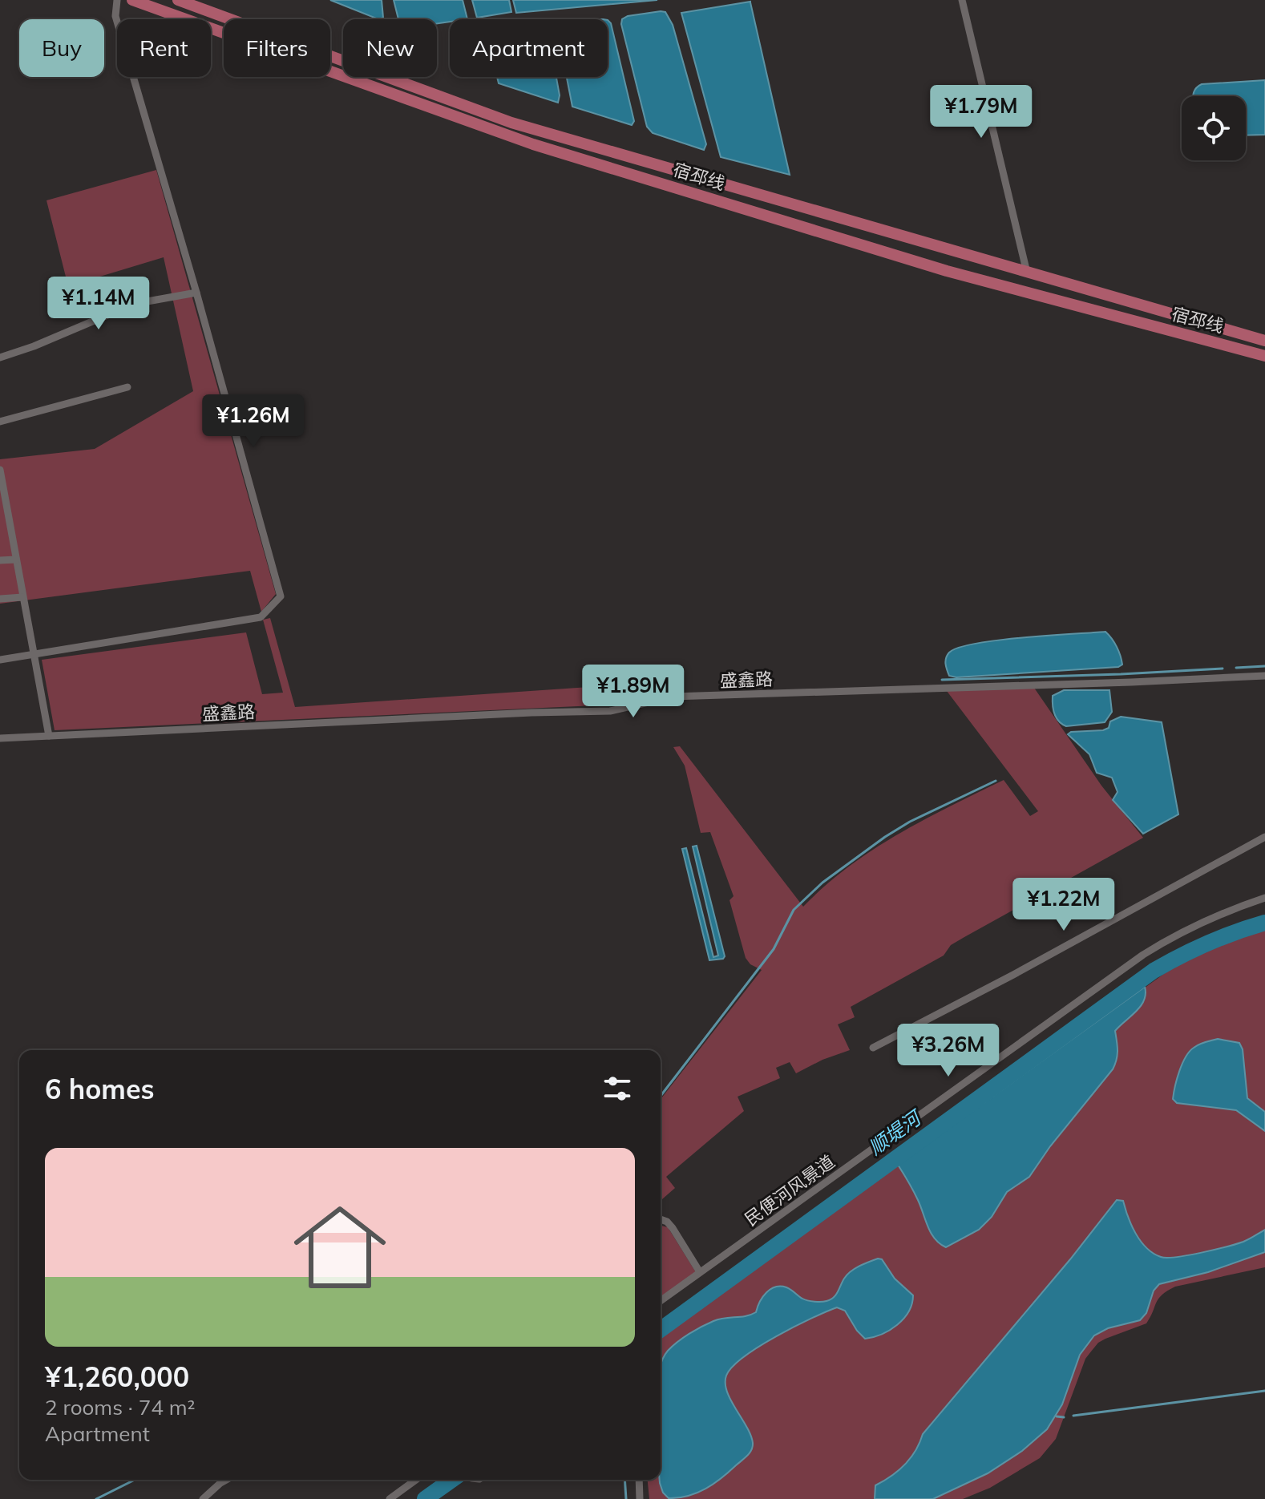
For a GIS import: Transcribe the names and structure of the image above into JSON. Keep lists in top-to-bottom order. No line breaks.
{"streets":{"main road":["宿邳线"],"street":["盛鑫路","民便河风景道"]},"water":["顺堤河"],"page":{"chip":["Buy","Rent","Filters","New","Apartment"],"price":["¥1.79M","¥1.14M","¥1.26M","¥1.89M","¥1.22M","¥3.26M"],"heading":"6 homes","list":[{"name":"¥1,260,000","note":"2 rooms · 74 m² · Apartment"}]}}
